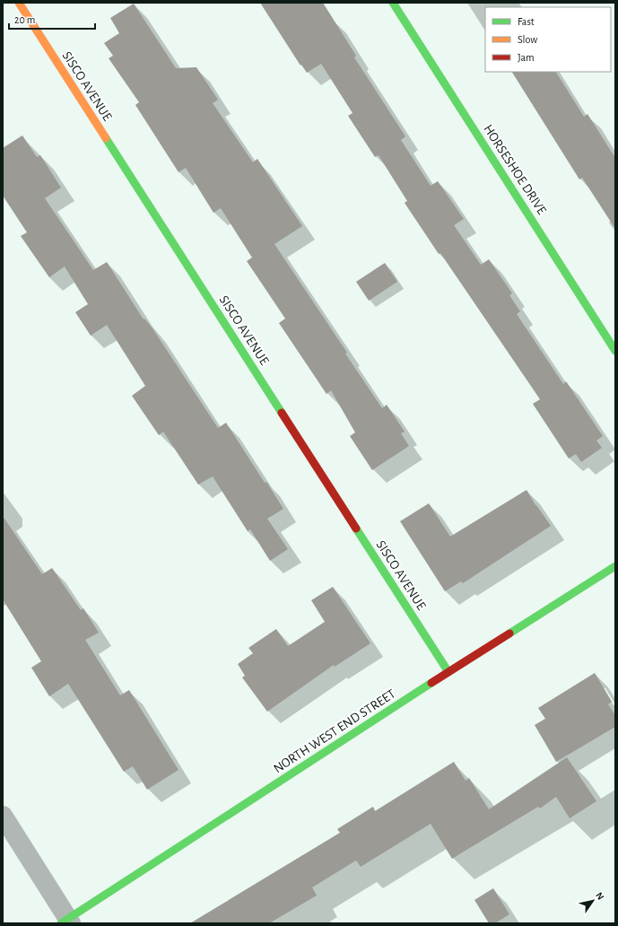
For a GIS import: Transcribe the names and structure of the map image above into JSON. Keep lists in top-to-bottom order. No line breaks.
{"streets":{"street":["SISCO AVENUE","HORSESHOE DRIVE","NORTH WEST END STREET"]},"crossings":[["SISCO AVENUE","NORTH WEST END STREET"]],"legend":["Fast","Slow","Jam"],"scale_bar":"20 m","north":"top right"}
